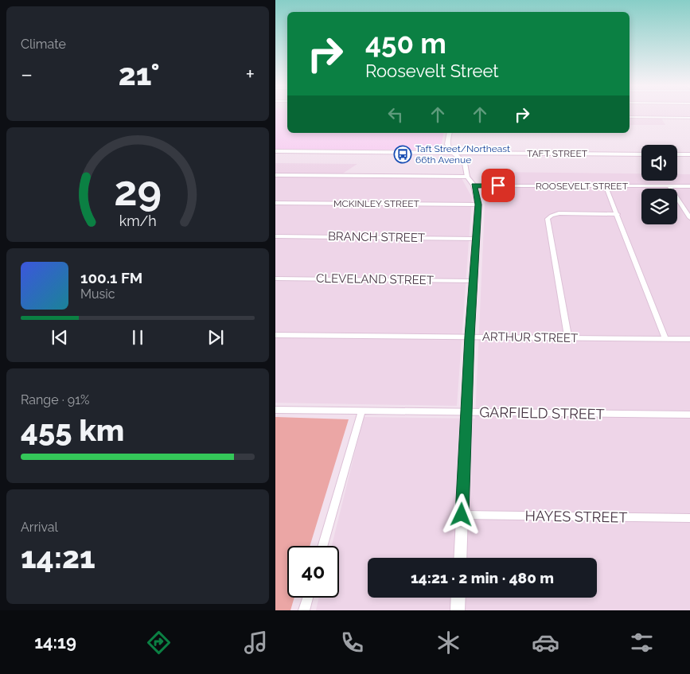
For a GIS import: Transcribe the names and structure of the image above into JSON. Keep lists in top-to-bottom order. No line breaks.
{"streets":{"street":["TAFT STREET","ROOSEVELT STREET","MCKINLEY STREET","BRANCH STREET","CLEVELAND STREET","ARTHUR STREET","GARFIELD STREET","HAYES STREET"]},"places":{"bus stop":["Taft Street/Northeast 66th Avenue"]},"page":{"tile":["Climate",["Range · 91%","455 km"],["Arrival","14:21"]],"turn":["450 m","Roosevelt Street"],"heat":["−","21°","+"],"song":["100.1 FM","Music"],"limit":"40","trip":"14:21 · 2 min · 480 m","tabs":"14:19","gauge":["29","km/h"]}}
